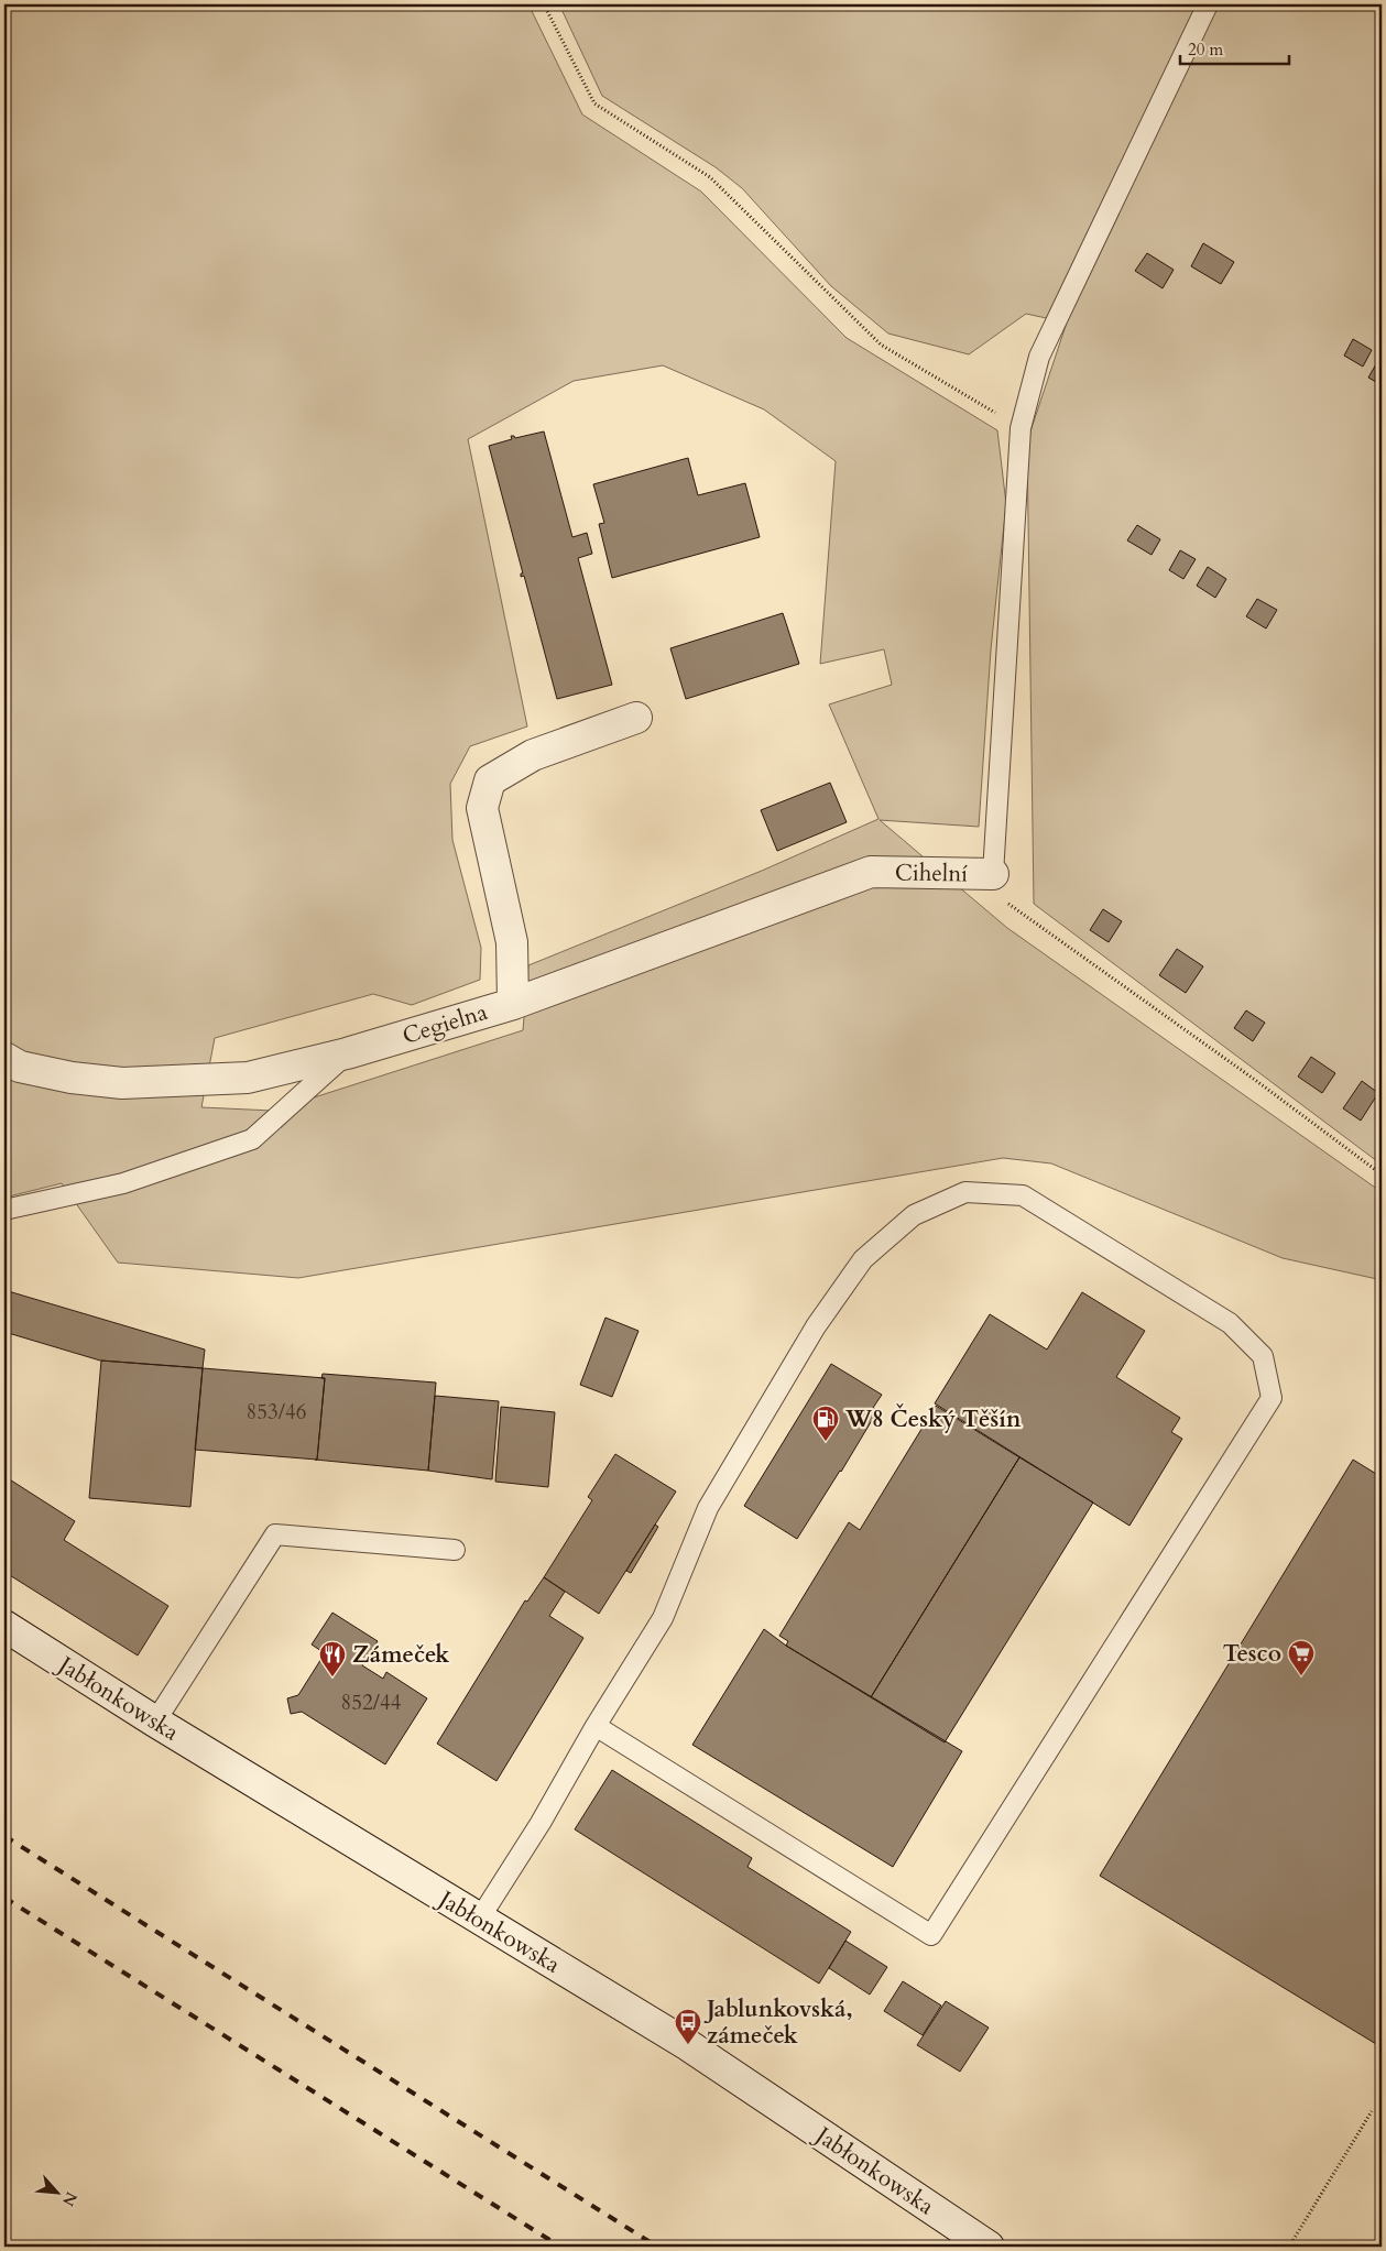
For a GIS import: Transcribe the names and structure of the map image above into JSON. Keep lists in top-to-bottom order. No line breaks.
{"streets":{"street":["Cihelní","Cegielna","Jabłonkowska"]},"crossings":[["Cihelní","Cegielna"]],"places":{"fuel station":["W8 Český Těšín"],"supermarket":["Tesco"],"restaurant":["Zámeček"],"bus stop":["Jablunkovská, zámeček"]},"house_numbers":["853/46","852/44"],"scale_bar":"20 m","north":"bottom right"}
